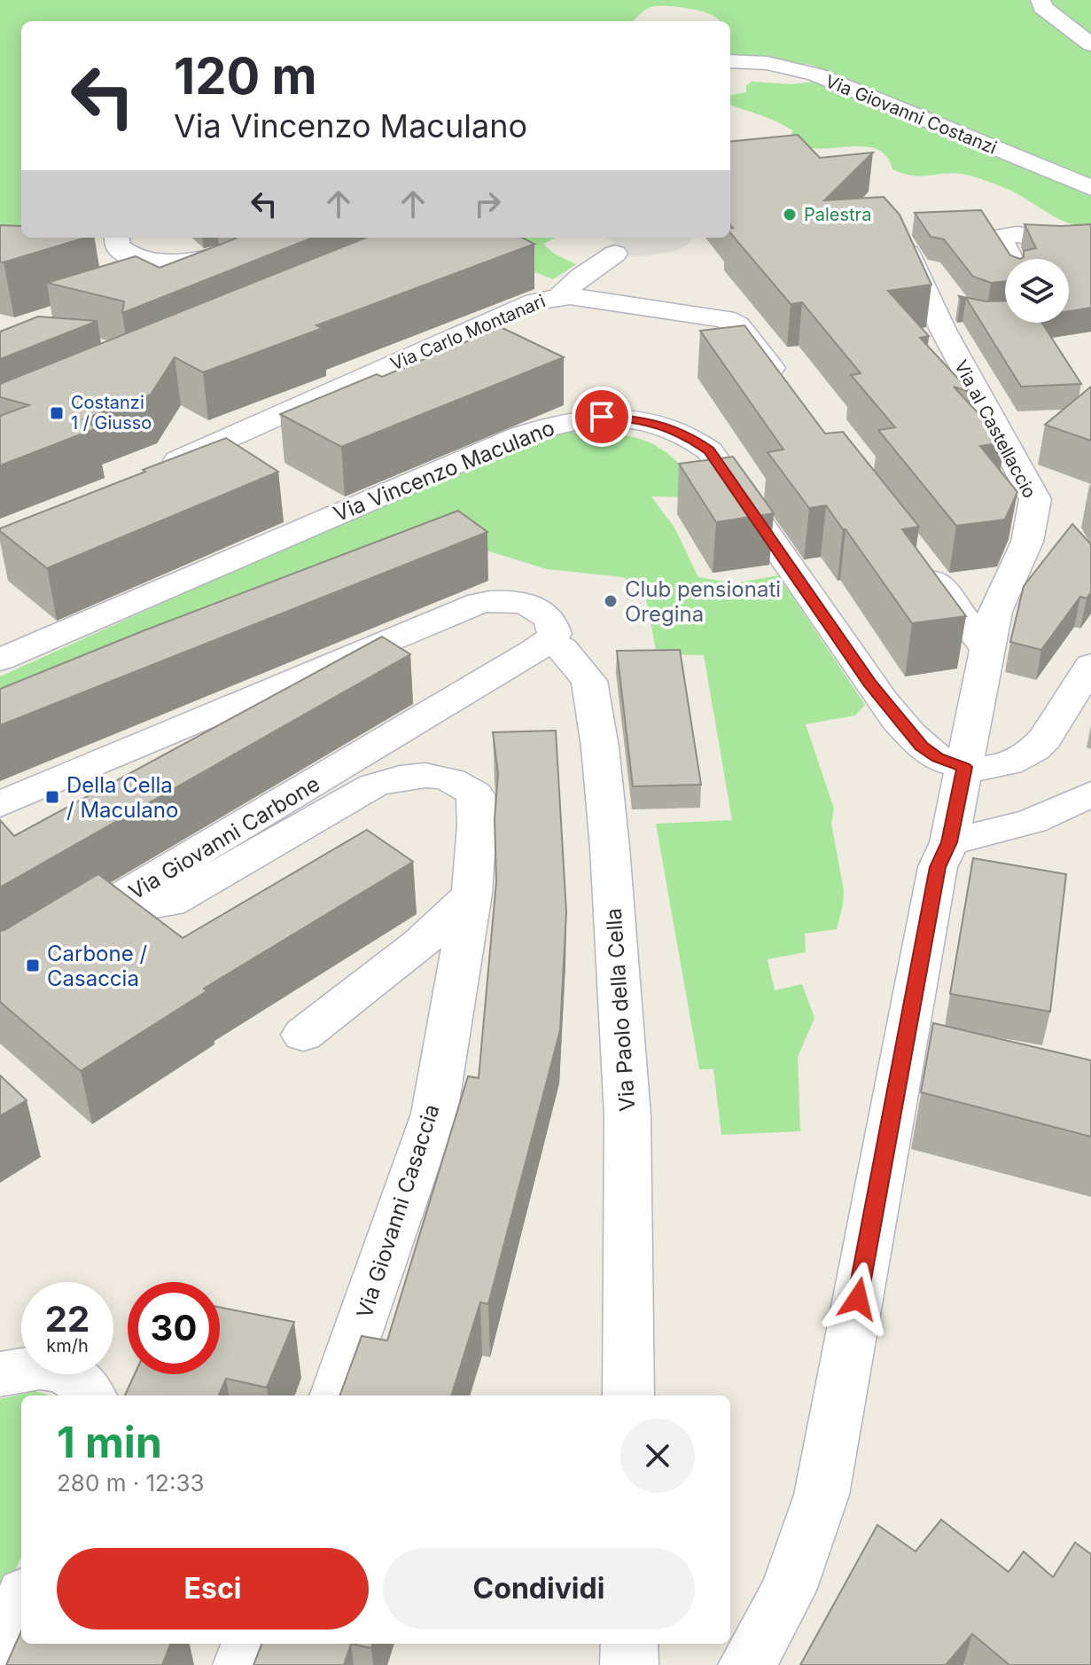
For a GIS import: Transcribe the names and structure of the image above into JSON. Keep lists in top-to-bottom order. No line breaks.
{"streets":{"street":["Via Giovanni Costanzi","Via Carlo Montanari","Via al Castellaccio","Via Vincenzo Maculano","Via Giovanni Carbone","Via Paolo della Cella","Via Giovanni Casaccia"]},"crossings":[["Via Giovanni Carbone","Via Paolo della Cella"],["Via Giovanni Carbone","Via Giovanni Casaccia"]],"places":{"other":["Palestra","Club pensionati Oregina"],"transit":["Costanzi 1 / Giusso","Della Cella / Maculano","Carbone / Casaccia"]},"page":{"turn":["120 m","Via Vincenzo Maculano"],"speed":"22 km/h","limit":"30","heading":["1 min","280 m · 12:33"],"buttons":["Esci","Condividi"]}}
